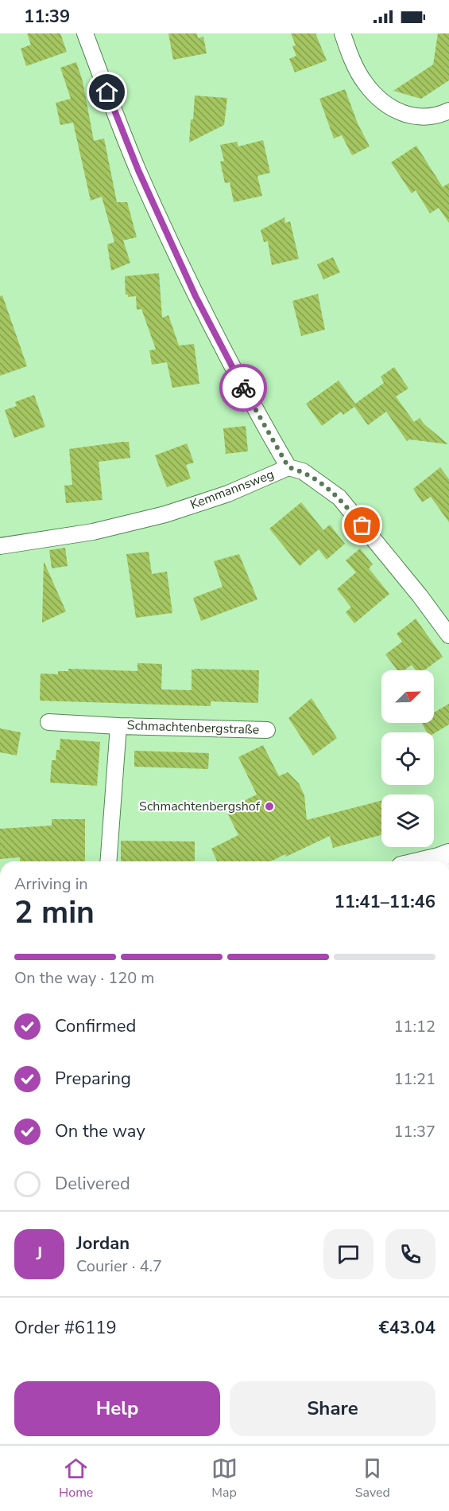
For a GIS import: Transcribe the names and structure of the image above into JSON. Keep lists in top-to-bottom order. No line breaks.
{"streets":{"street":["Kemmannsweg","Schmachtenbergstraße"]},"places":["Schmachtenbergshof"],"north":"top right","page":{"status":"11:39","heading":["2 min","Arriving in","11:41–11:46"],"panel":["Jordan","Courier · 4.7","Order #6119","€43.04"],"bar":"On the way · 120 m","list":[["Confirmed","11:12"],["Preparing","11:21"],["On the way","11:37"],"Delivered"],"round":"J","buttons":["Help","Share"],"tabs":["Home","Map","Saved"]}}
